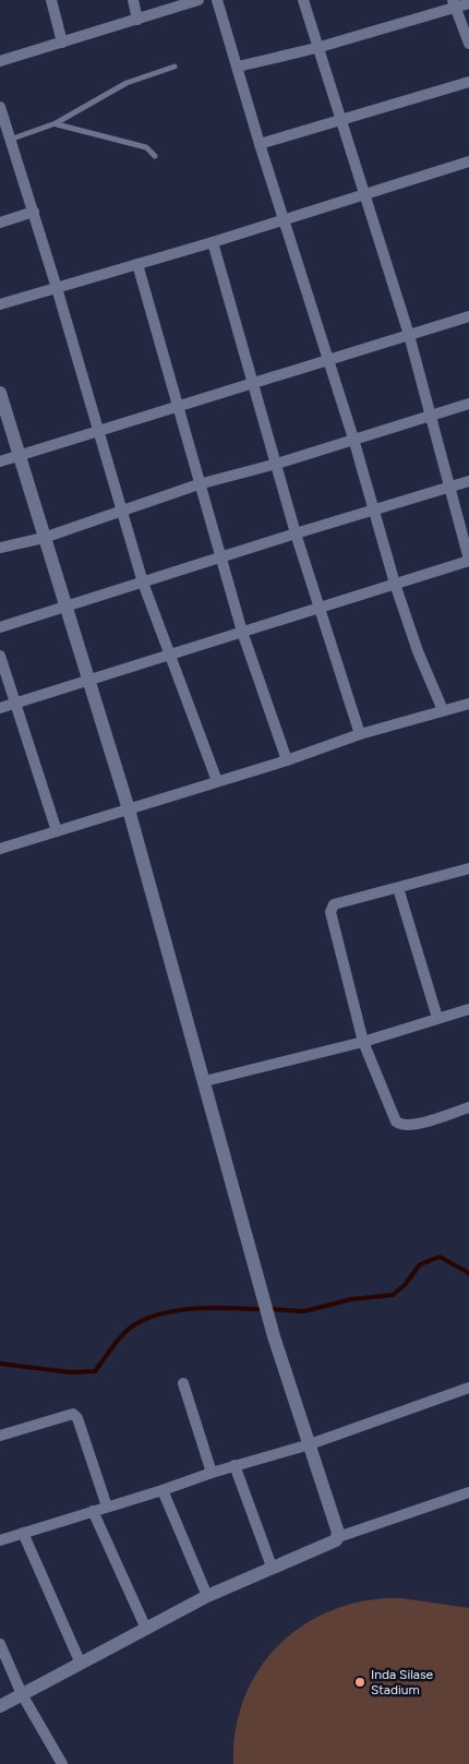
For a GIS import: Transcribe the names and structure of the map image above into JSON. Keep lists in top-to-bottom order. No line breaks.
{"places":["Inda Silase Stadium"]}
